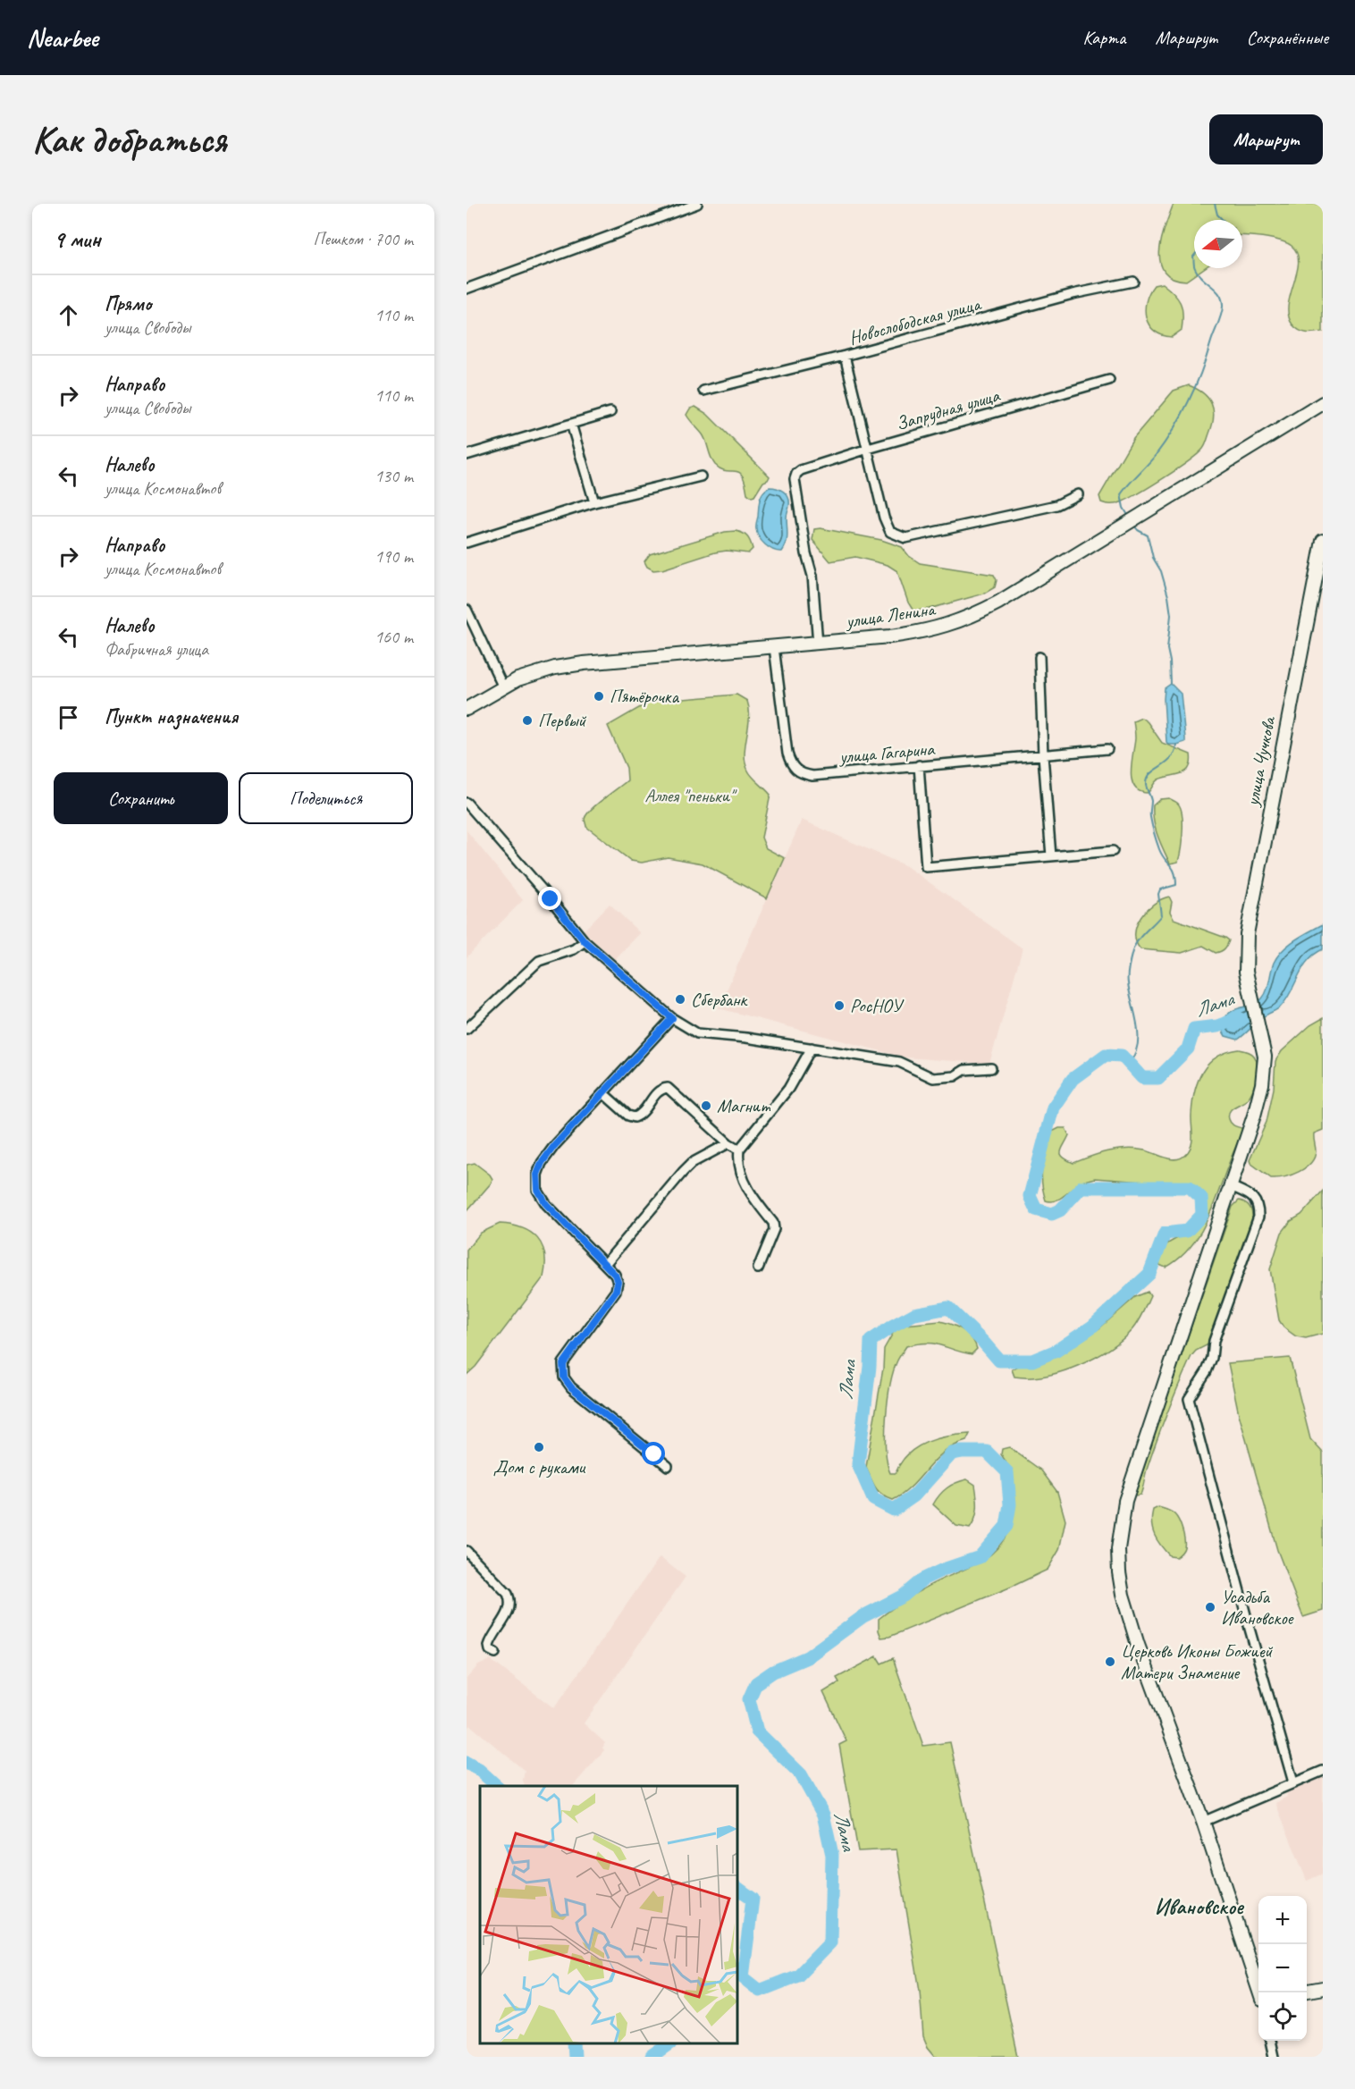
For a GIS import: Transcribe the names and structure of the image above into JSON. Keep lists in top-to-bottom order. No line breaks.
{"streets":{"street":["Новослободская улица","Запрудная улица","улица Ленина","улица Гагарина","улица Чучкова"]},"crossings":[["Запрудная улица","улица Ленина"],["улица Ленина","улица Гагарина"]],"districts":["Ивановское"],"water":["Лама"],"parks":["Аллея \"пеньки\""],"places":["Пятёрочка","Первый","Сбербанк","РосНОУ","Магнит","Дом с руками","Усадьба Ивановское","Церковь Иконы Божией Матери Знамение"],"north":"left","page":{"header":"Nearbee","nav":["Карта","Маршрут","Сохранённые"],"buttons":["Маршрут",["Сохранить","Поделиться"]],"title":"Как добраться","heading":["9 мин","Пешком · 700 m"],"list":[["Прямо","улица Свободы","110 m"],["Направо","улица Свободы","110 m"],["Налево","улица Космонавтов","130 m"],["Направо","улица Космонавтов","190 m"],["Налево","Фабричная улица","160 m"],"Пункт назначения"],"map_buttons":["+","−"]}}
